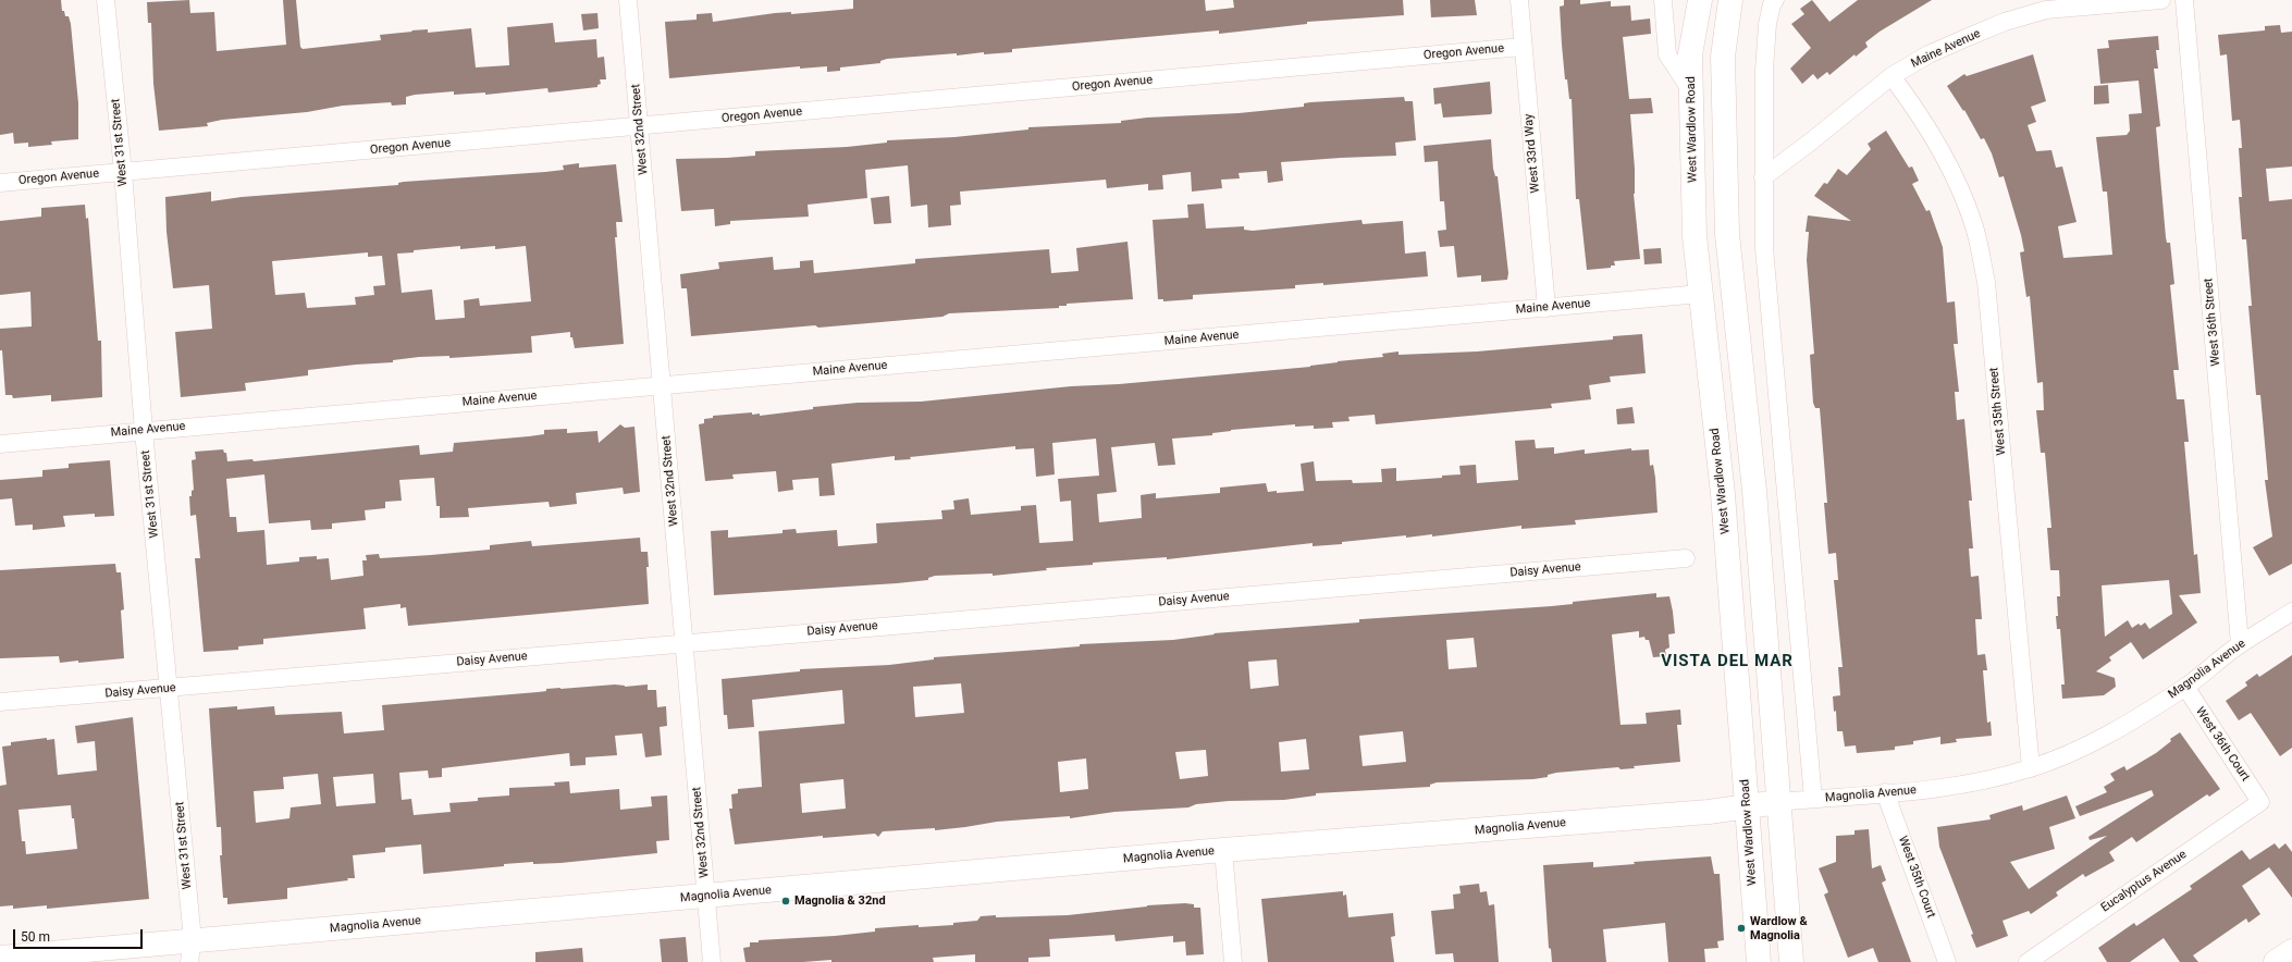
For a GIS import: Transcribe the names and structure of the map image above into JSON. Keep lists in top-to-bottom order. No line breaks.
{"streets":{"main road":["West Wardlow Road","Magnolia Avenue"],"street":["Maine Avenue","Oregon Avenue","West 32nd Street","West 31st Street","West 33rd Way","West 36th Street","West 35th Street","Daisy Avenue","West 36th Court","West 35th Court","Eucalyptus Avenue"]},"crossings":[["Maine Avenue","West 32nd Street"],["Maine Avenue","West Wardlow Road"],["Maine Avenue","West 31st Street"],["Maine Avenue","West 33rd Way"],["Maine Avenue","West 35th Street"],["Oregon Avenue","West 32nd Street"],["Oregon Avenue","West 31st Street"],["Oregon Avenue","West 33rd Way"],["West 32nd Street","Daisy Avenue"],["West 32nd Street","Magnolia Avenue"],["West Wardlow Road","Magnolia Avenue"],["West 31st Street","Daisy Avenue"],["West 31st Street","Magnolia Avenue"],["West 36th Street","Magnolia Avenue"],["West 35th Street","Magnolia Avenue"],["Magnolia Avenue","West 36th Court"],["Magnolia Avenue","West 35th Court"],["West 36th Court","Eucalyptus Avenue"]],"districts":["VISTA DEL MAR"],"places":["Magnolia & 32nd","Wardlow & Magnolia"],"scale_bar":"50 m"}
